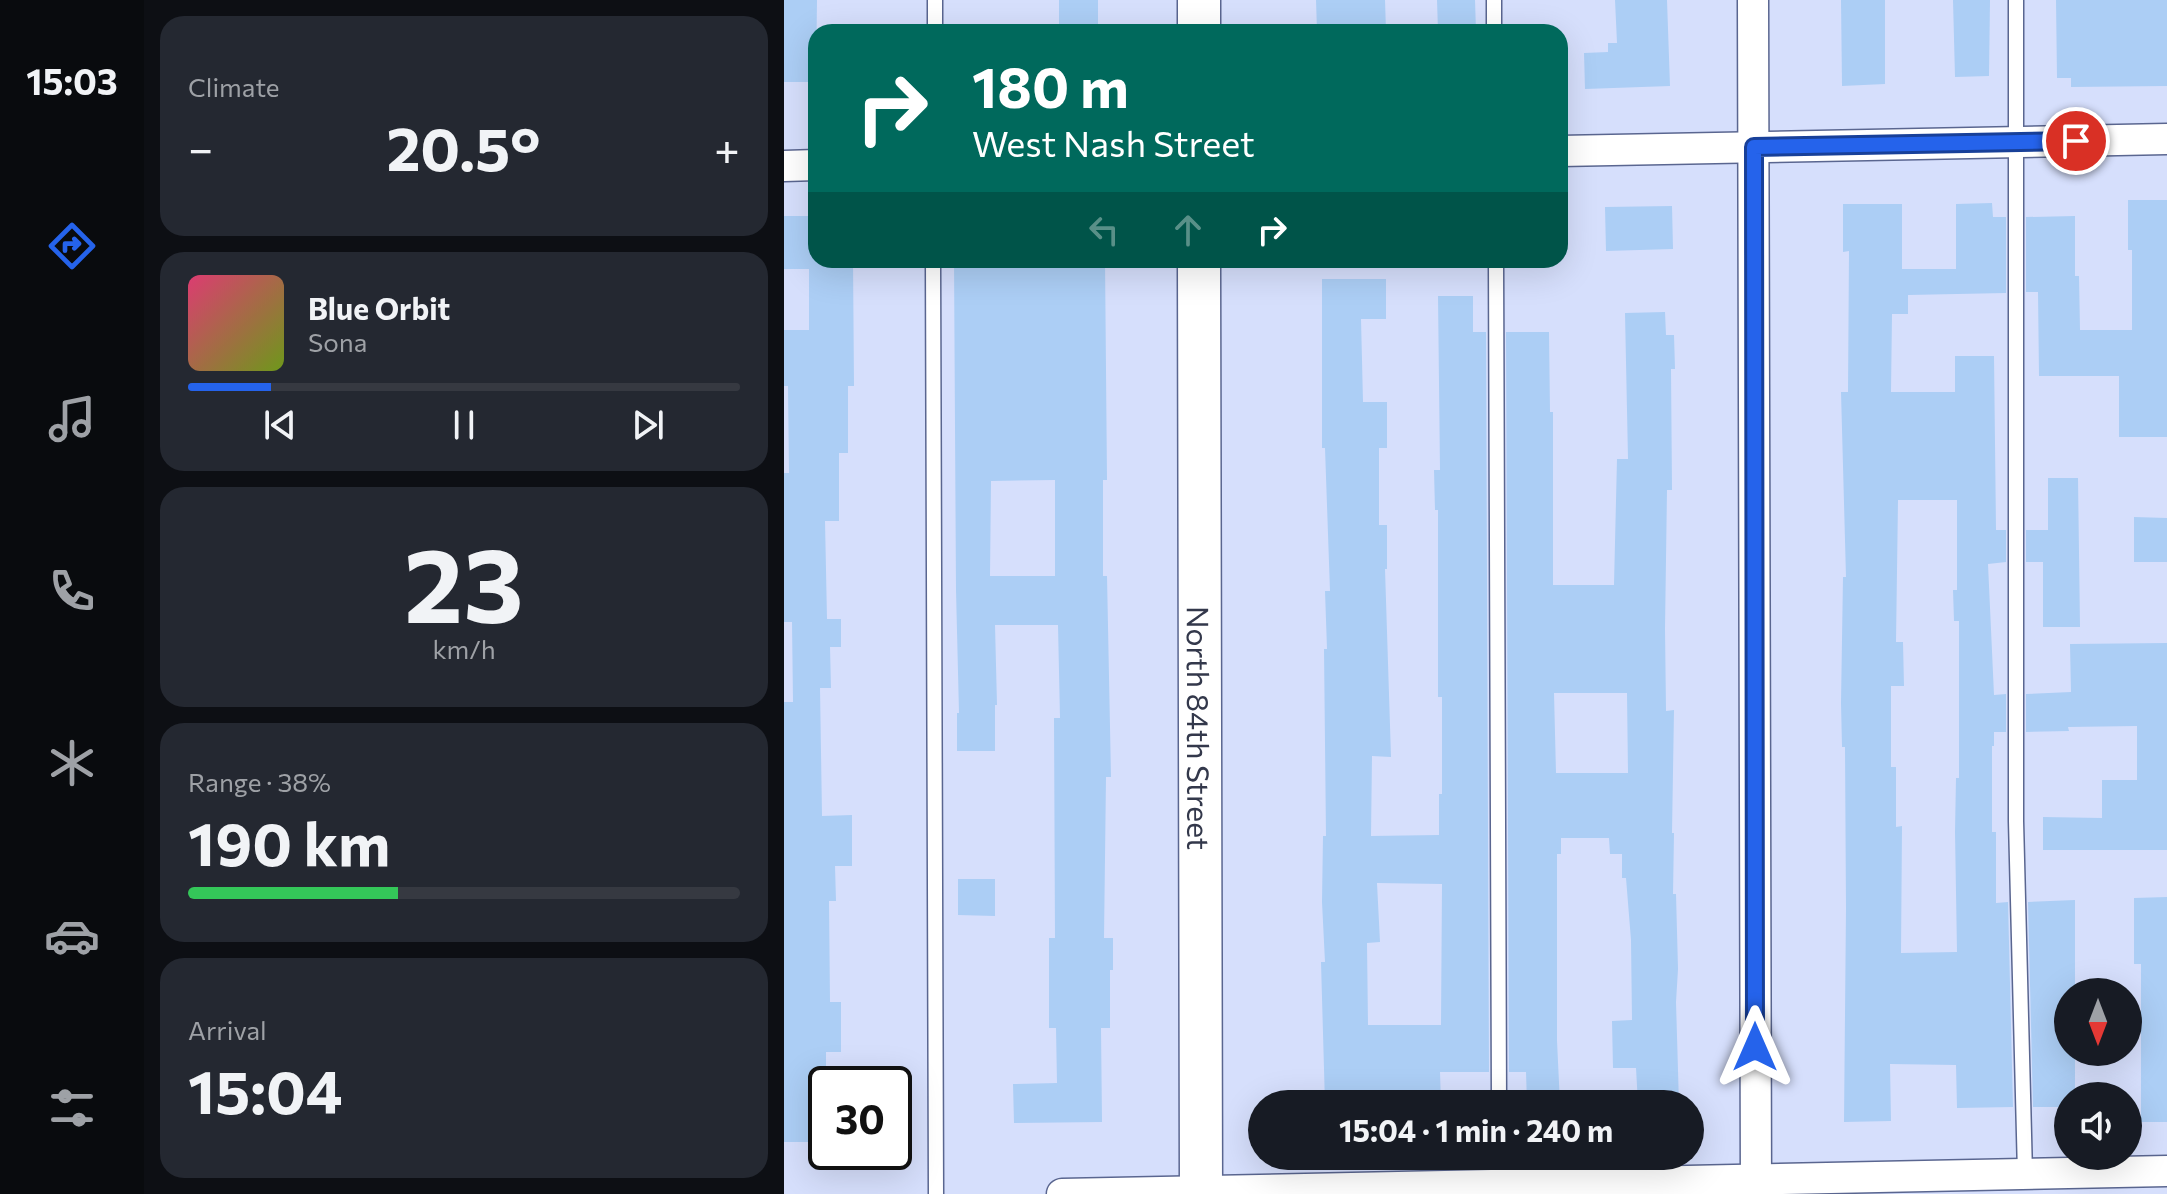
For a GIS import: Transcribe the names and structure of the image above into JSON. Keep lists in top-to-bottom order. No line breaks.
{"streets":{"street":["North 84th Street"]},"north":"bottom","page":{"tabs":"15:03","tile":["Climate",["23","km/h"],["Range · 38%","190 km"],["Arrival","15:04"]],"turn":["180 m","West Nash Street"],"heat":["−","20.5°","+"],"song":["Blue Orbit","Sona"],"limit":"30","trip":"15:04 · 1 min · 240 m"}}
